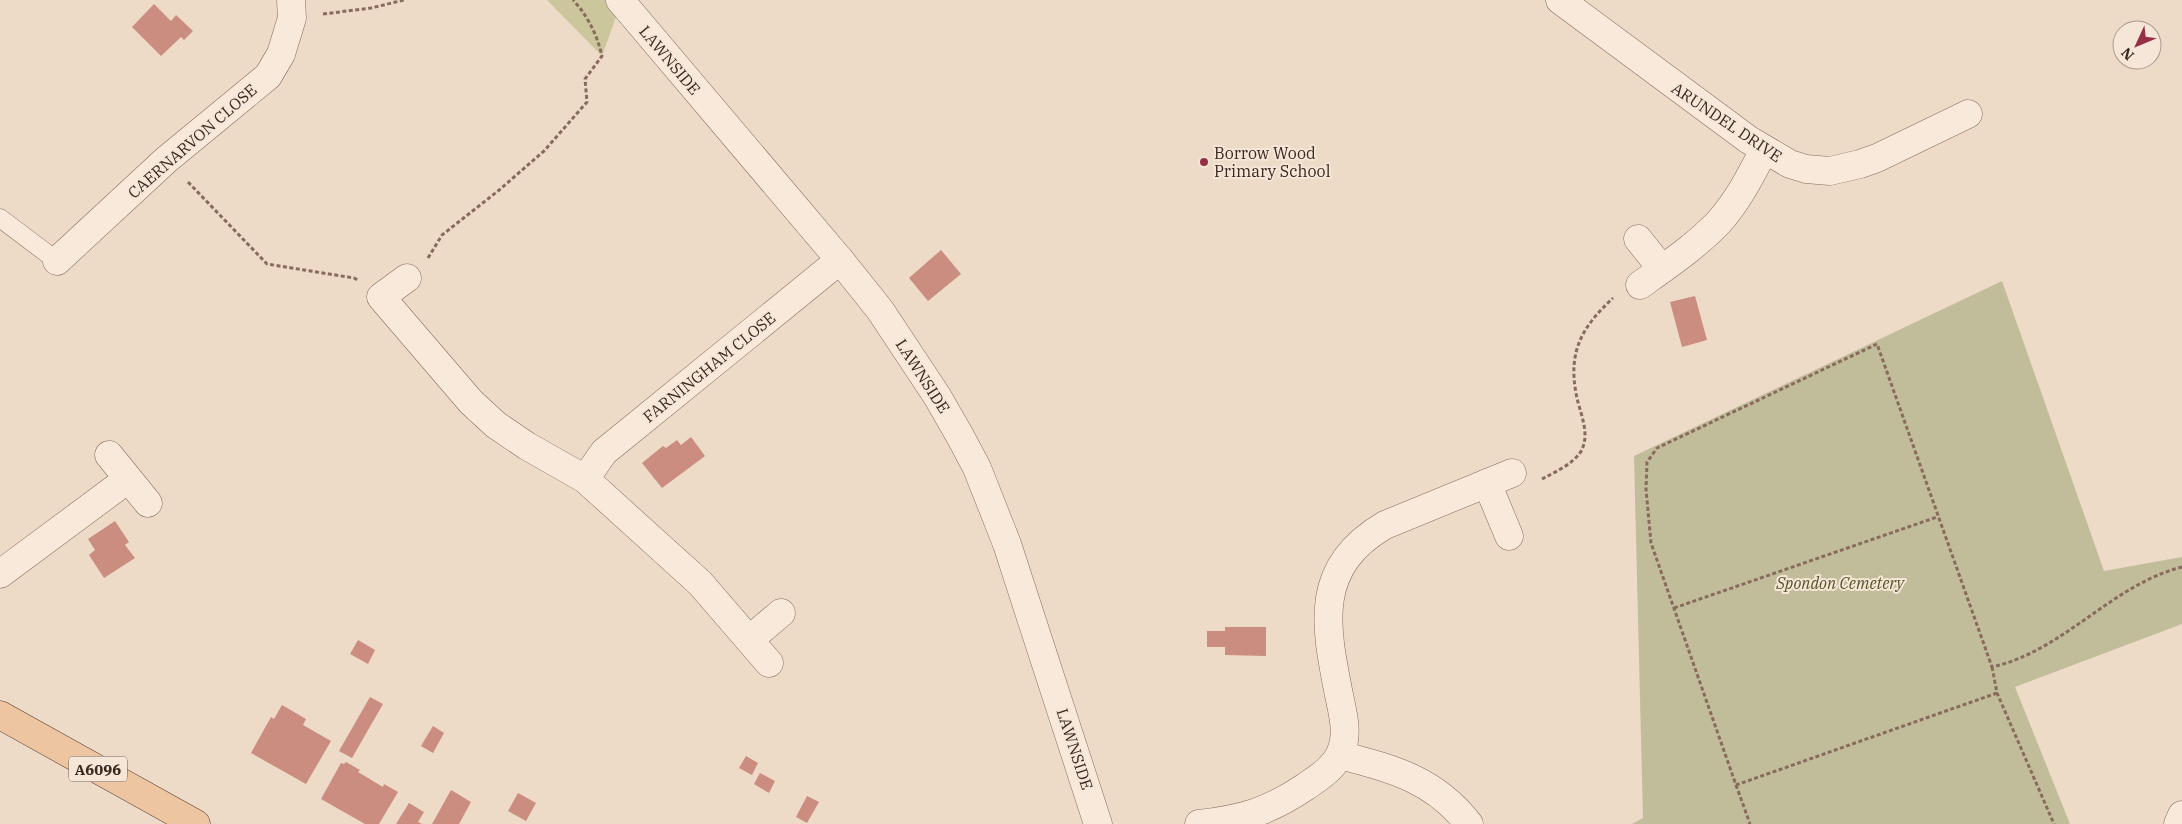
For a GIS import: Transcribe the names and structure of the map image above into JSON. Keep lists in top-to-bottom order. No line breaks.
{"streets":{"main road":["A6096"],"street":["LAWNSIDE","ARUNDEL DRIVE","CAERNARVON CLOSE","FARNINGHAM CLOSE"]},"crossings":[["LAWNSIDE","FARNINGHAM CLOSE"]],"parks":["Spondon Cemetery"],"places":["Borrow Wood Primary School"],"north":"bottom left"}
